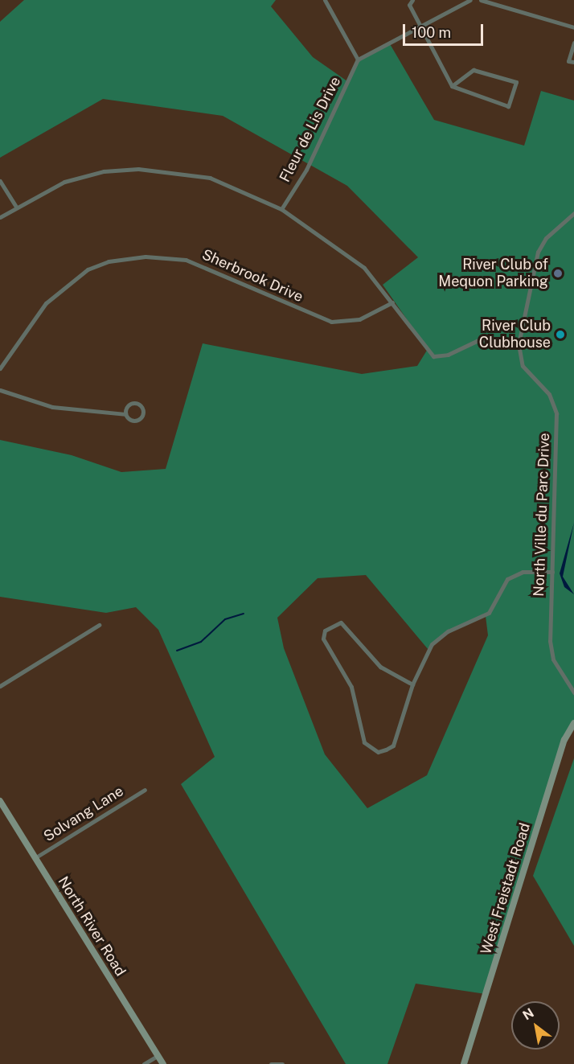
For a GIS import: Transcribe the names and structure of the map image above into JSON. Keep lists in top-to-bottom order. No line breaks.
{"streets":{"street":["Fleur de Lis Drive","Sherbrook Drive","North Ville du Parc Drive","Solvang Lane","West Freistadt Road","North River Road"]},"crossings":[["Solvang Lane","North River Road"]],"places":["River Club of Mequon Parking","River Club Clubhouse"],"scale_bar":"100 m","north":"top left"}
